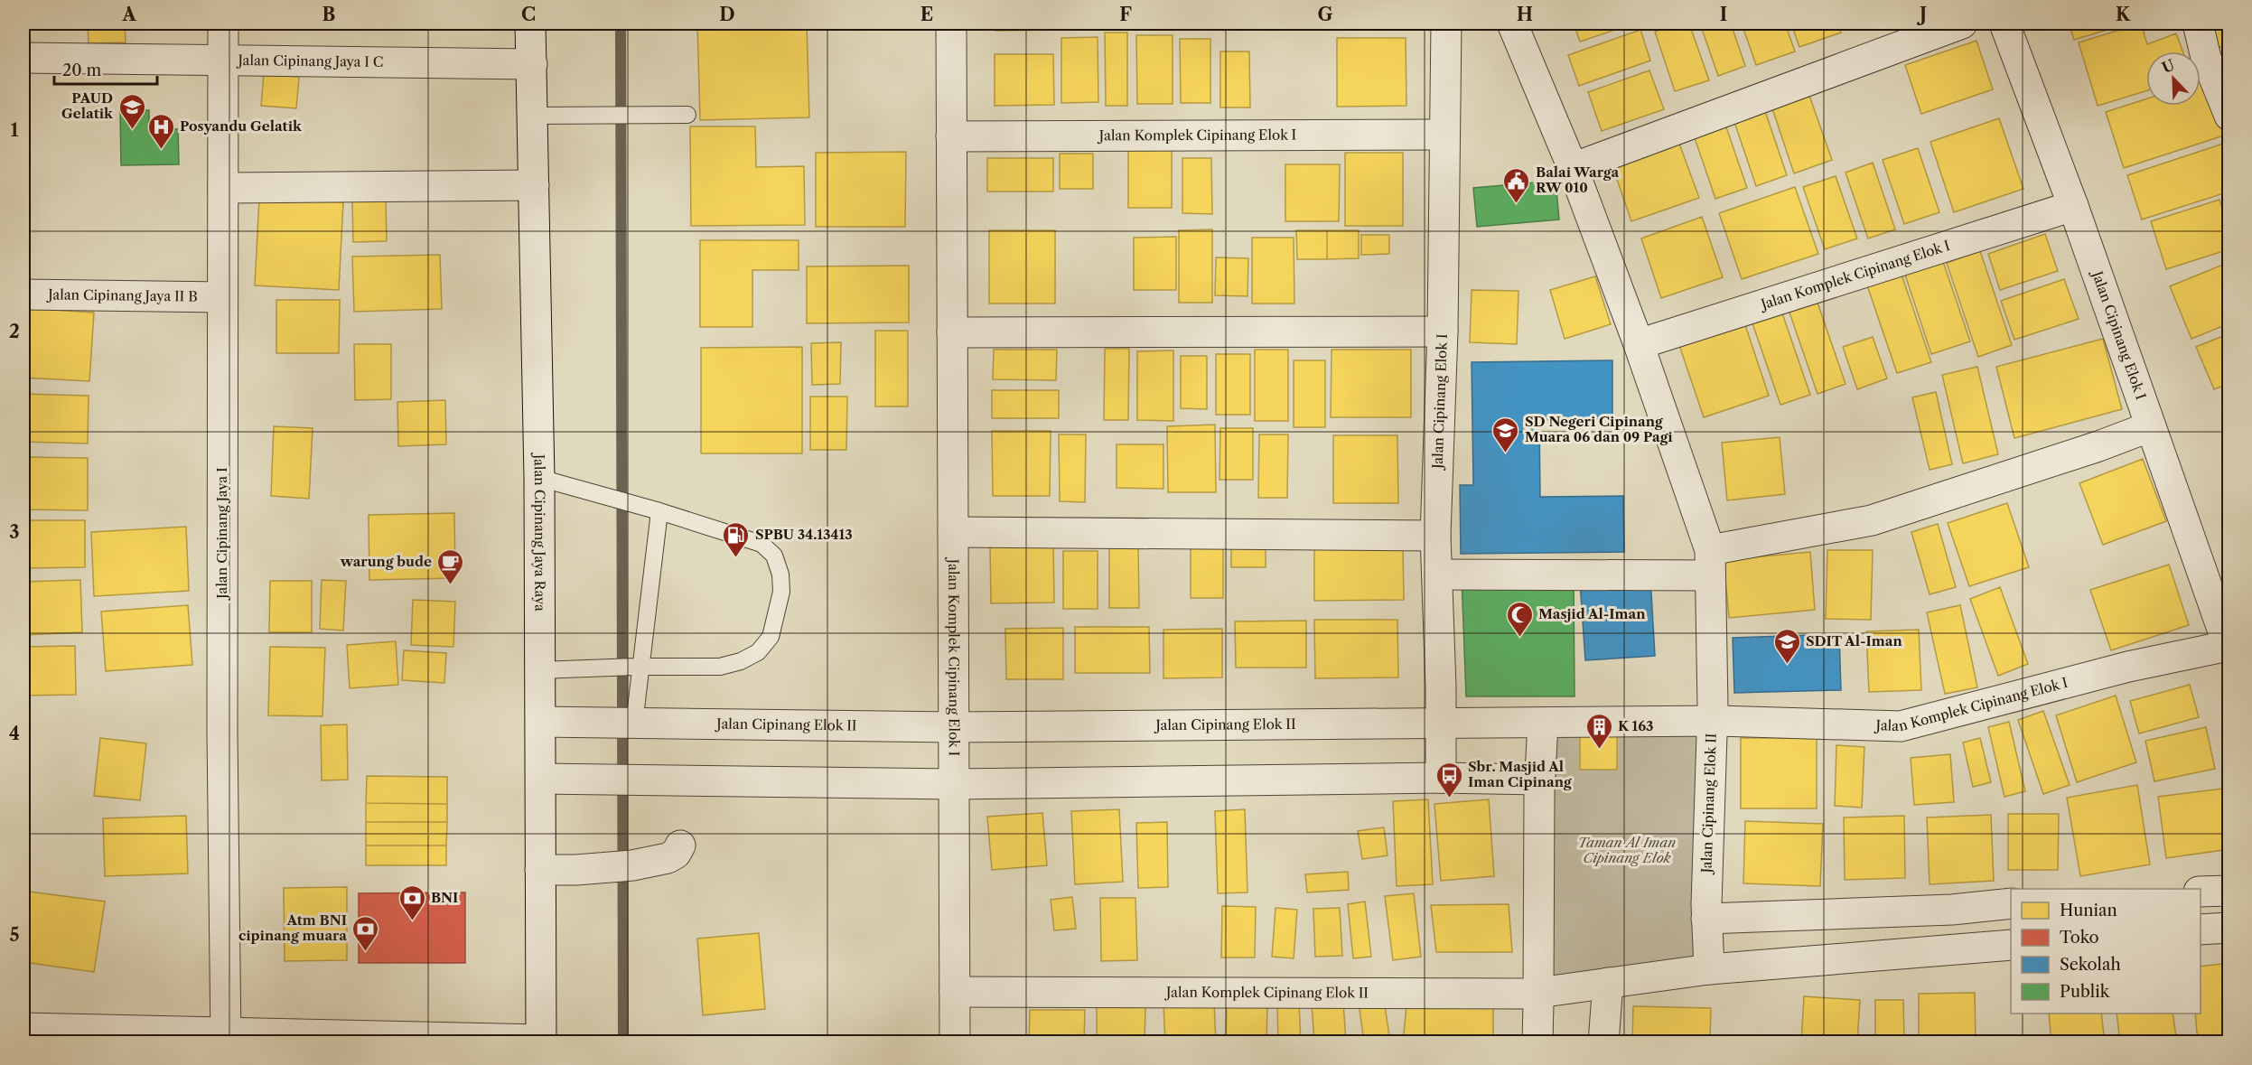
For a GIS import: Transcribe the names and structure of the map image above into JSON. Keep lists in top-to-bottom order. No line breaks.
{"streets":{"street":["Jalan Cipinang Jaya I C","Jalan Komplek Cipinang Elok I","Jalan Cipinang Jaya II B","Jalan Cipinang Elok I","Jalan Cipinang Jaya Raya","Jalan Cipinang Jaya I","Jalan Cipinang Elok II","Jalan Komplek Cipinang Elok II"]},"crossings":[["Jalan Cipinang Jaya I C","Jalan Cipinang Jaya Raya"],["Jalan Cipinang Jaya I C","Jalan Cipinang Jaya I"],["Jalan Komplek Cipinang Elok I","Jalan Cipinang Elok I"],["Jalan Komplek Cipinang Elok I","Jalan Cipinang Elok II"],["Jalan Cipinang Jaya II B","Jalan Cipinang Jaya I"],["Jalan Cipinang Elok I","Jalan Cipinang Elok II"],["Jalan Cipinang Jaya Raya","Jalan Cipinang Elok II"],["Jalan Cipinang Elok II","Jalan Komplek Cipinang Elok II"]],"parks":["Taman Al Iman Cipinang Elok"],"places":{"school or university":["PAUD Gelatik","SD Negeri Cipinang Muara 06 dan 09 Pagi","SDIT Al-Iman"],"hospital":["Posyandu Gelatik"],"public building":["Balai Warga RW 010"],"fuel station":["SPBU 34.13413"],"cafe":["warung bude"],"mosque":["Masjid Al-Iman"],"building":["K 163"],"bus stop":["Sbr. Masjid Al Iman Cipinang"],"bank":["BNI","Atm BNI cipinang muara"]},"legend":["Hunian","Toko","Sekolah","Publik"],"scale_bar":"20 m","north":"top left","grid":{"columns":["A","B","C","D","E","F","G","H","I","J","K"],"rows":["1","2","3","4","5"]}}
